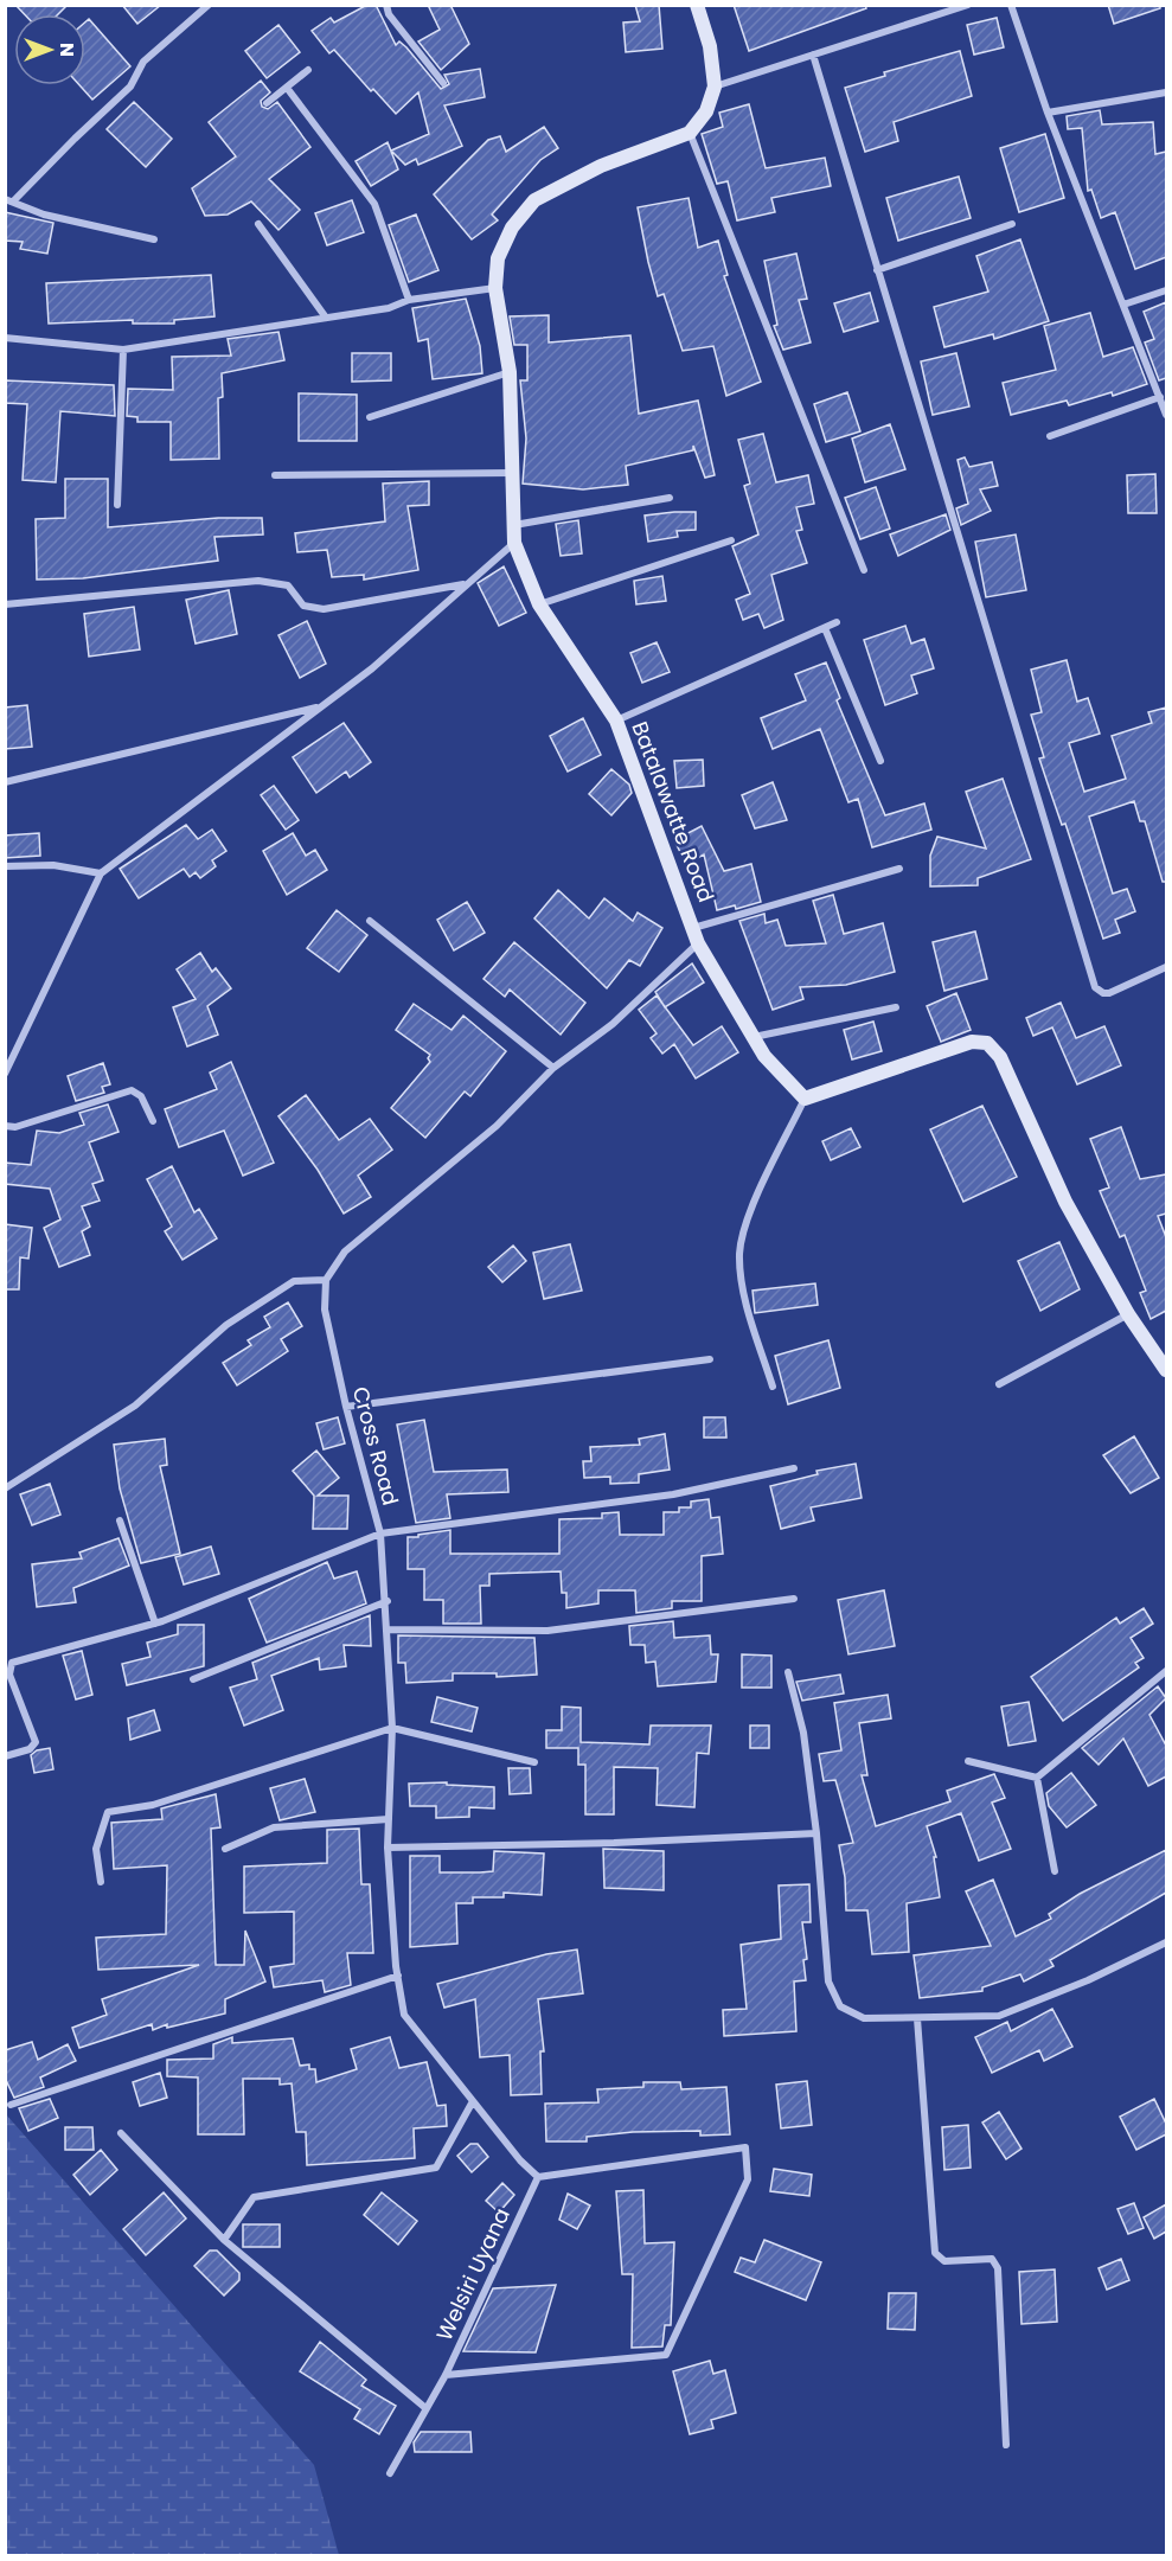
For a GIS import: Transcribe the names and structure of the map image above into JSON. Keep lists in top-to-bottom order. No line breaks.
{"streets":{"street":["Batalawatte Road","Cross Road","Welsiri Uyana"]},"north":"right"}
